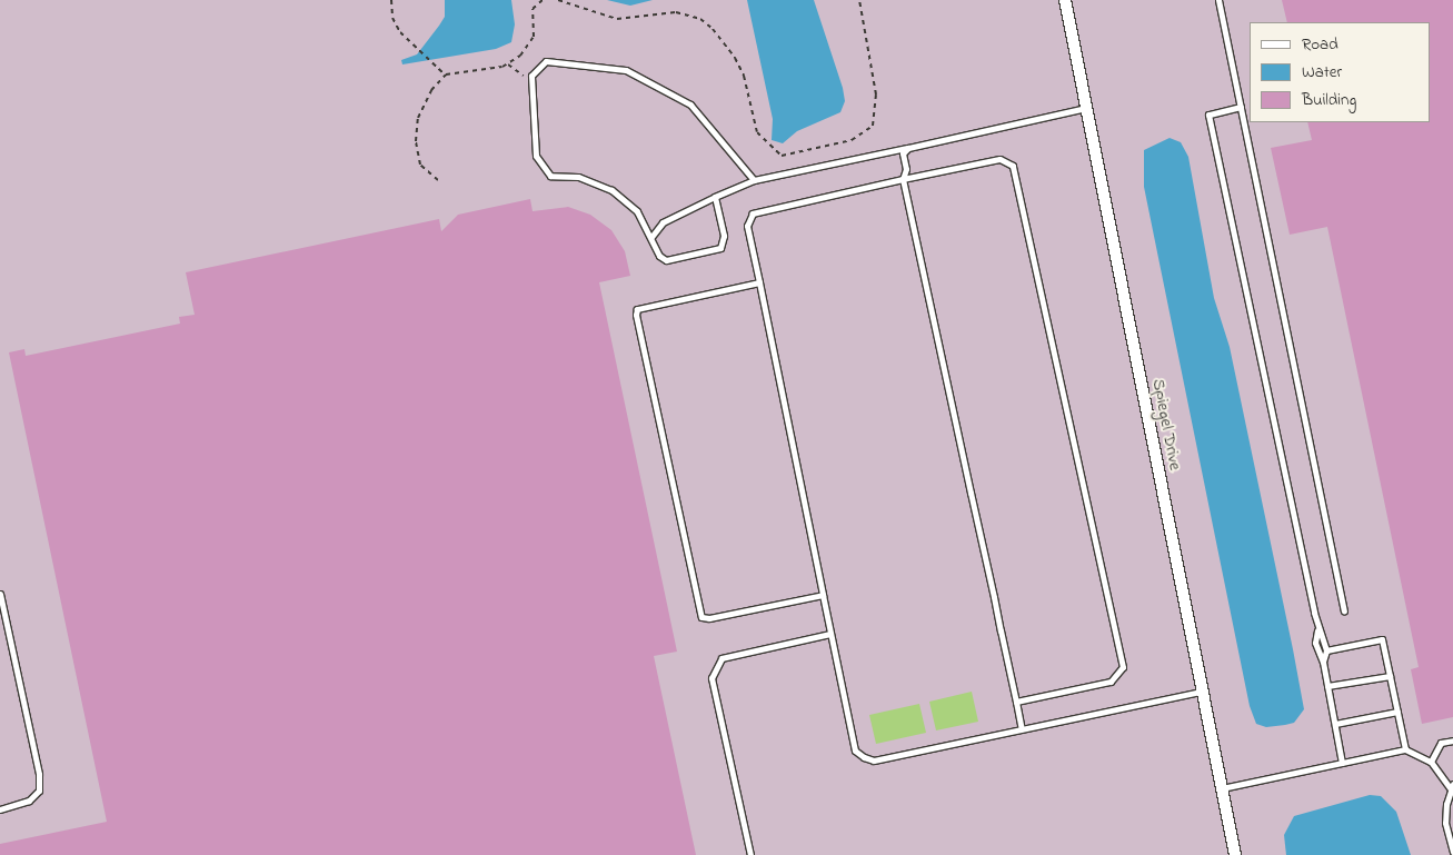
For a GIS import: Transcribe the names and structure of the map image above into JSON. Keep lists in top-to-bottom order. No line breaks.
{"streets":{"street":["Spiegel Drive"]},"legend":["Road","Water","Building"]}
